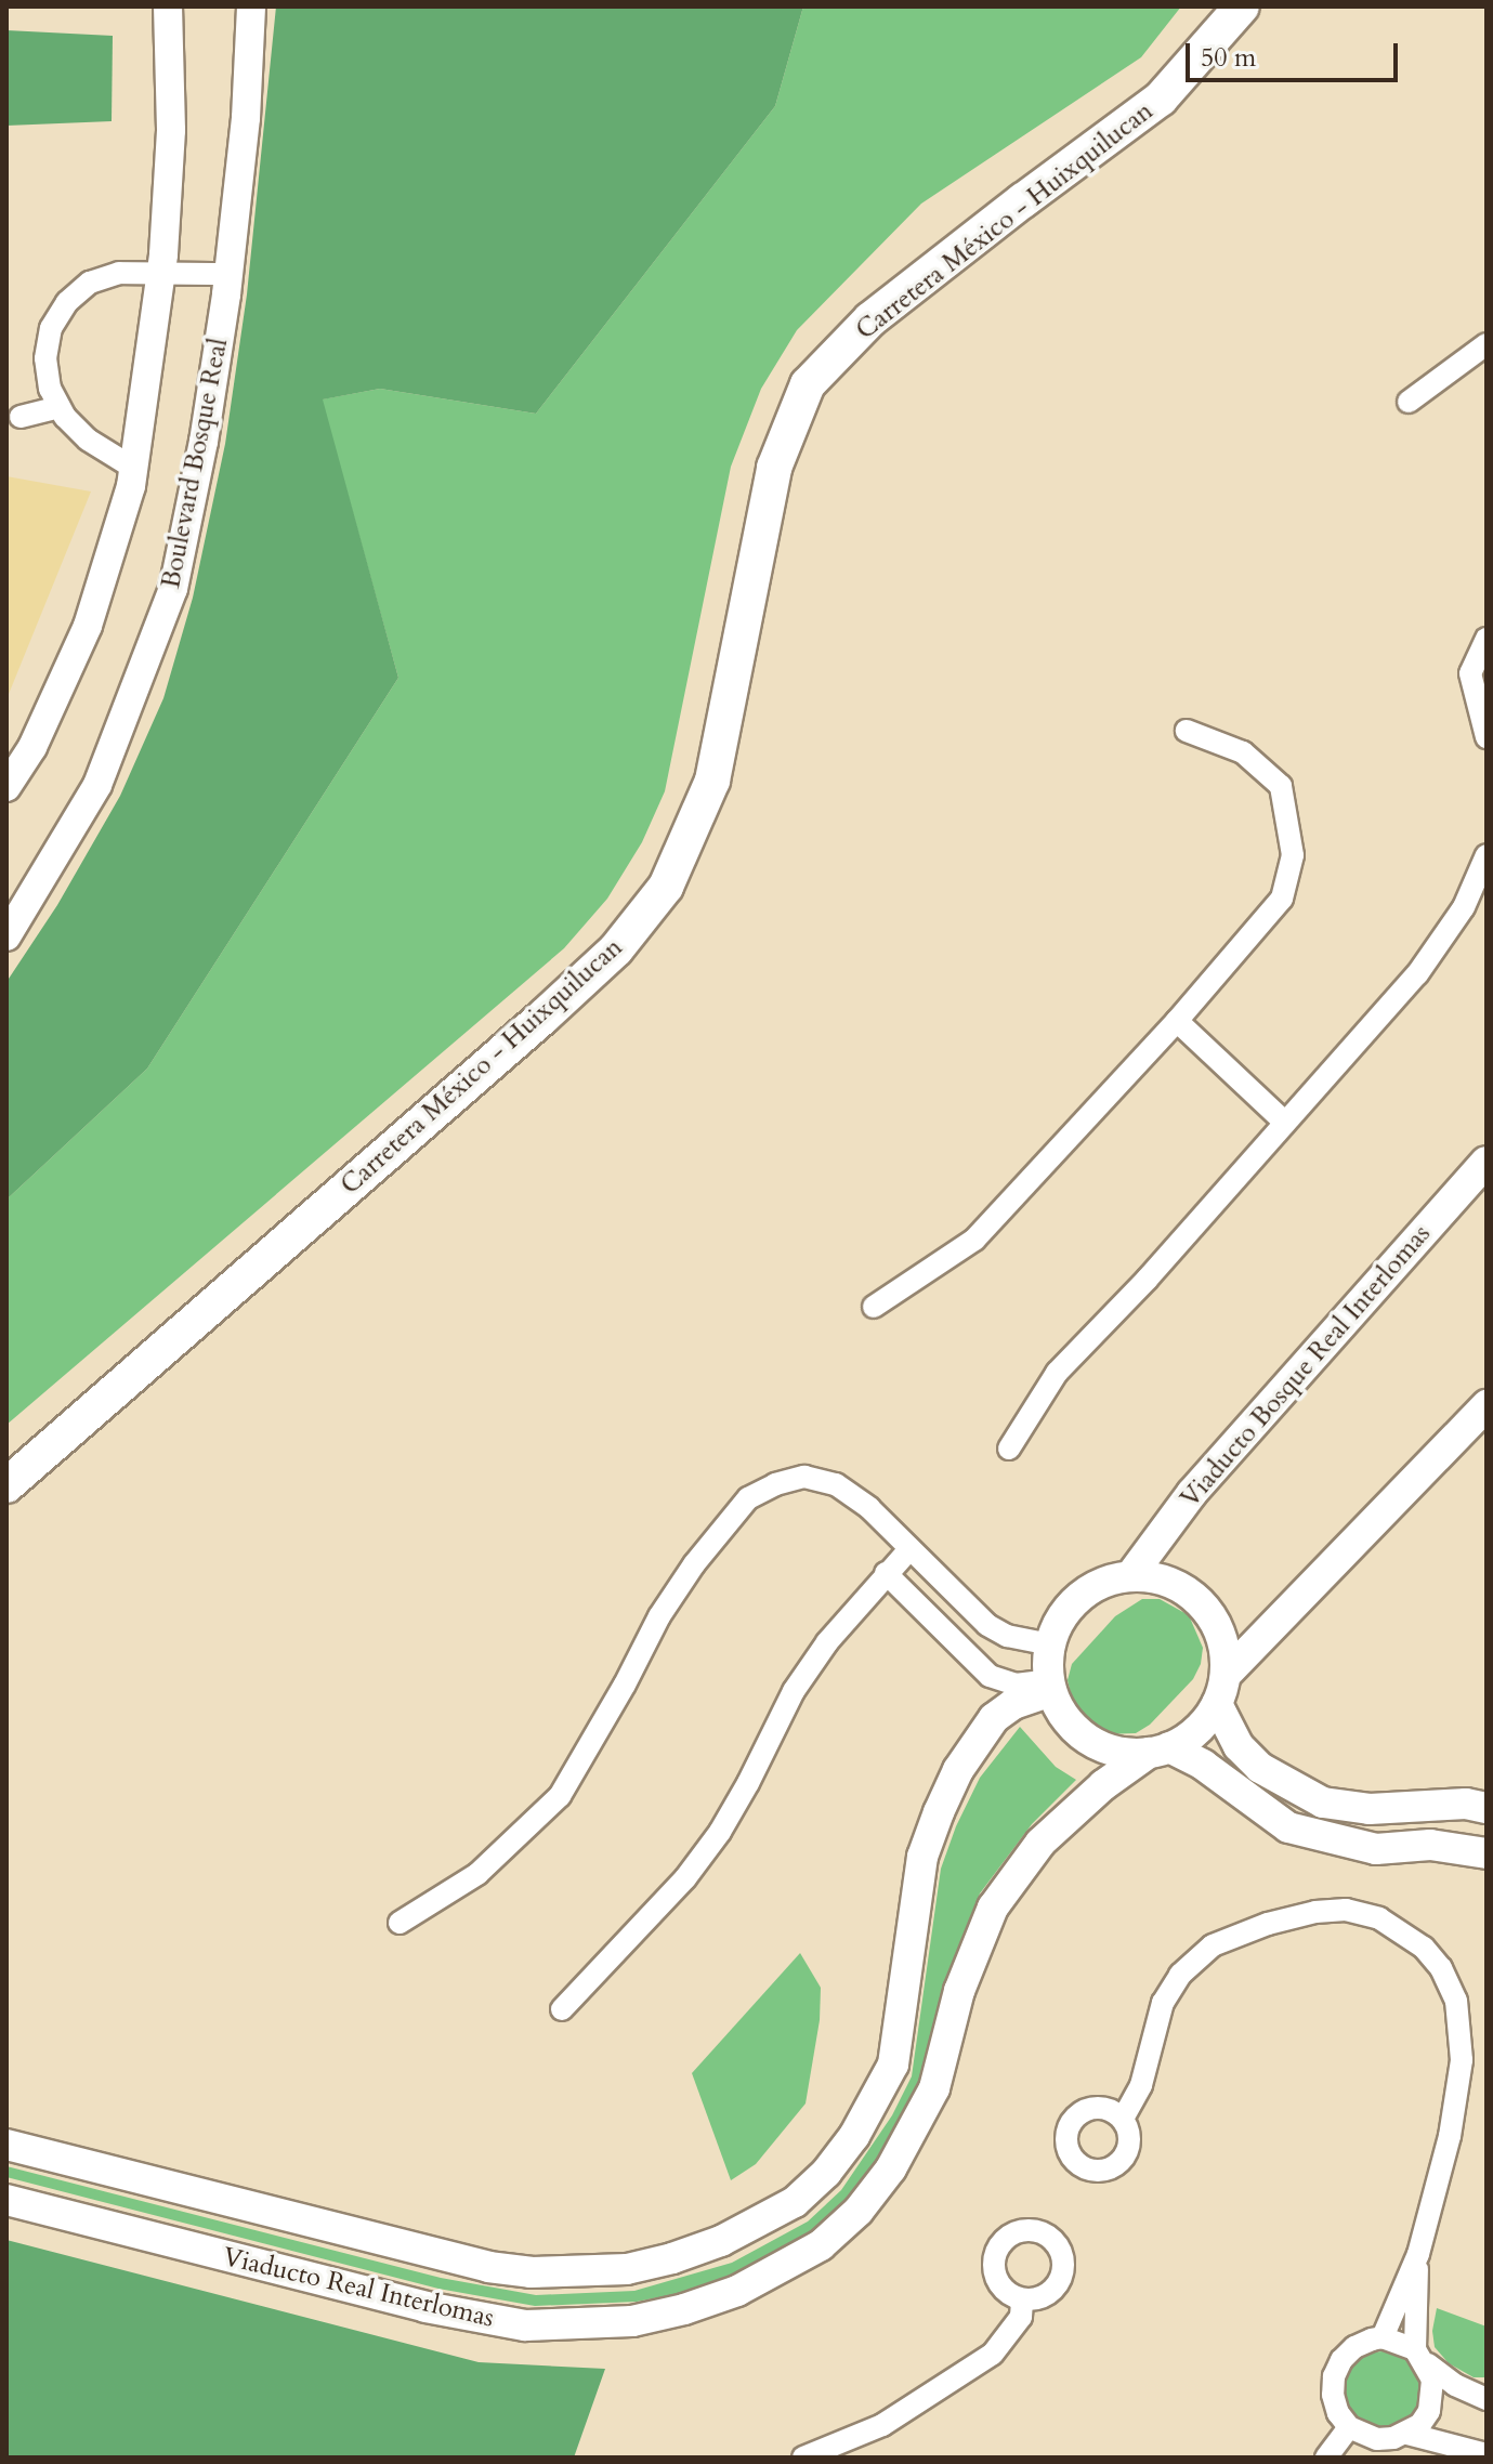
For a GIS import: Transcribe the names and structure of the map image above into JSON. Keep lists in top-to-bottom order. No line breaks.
{"streets":{"main road":["Carretera México - Huixquilucan","Viaducto Bosque Real Interlomas","Viaducto Real Interlomas"],"street":["Boulevard Bosque Real"]},"crossings":[["Viaducto Bosque Real Interlomas","Viaducto Real Interlomas"]],"scale_bar":"50 m"}
